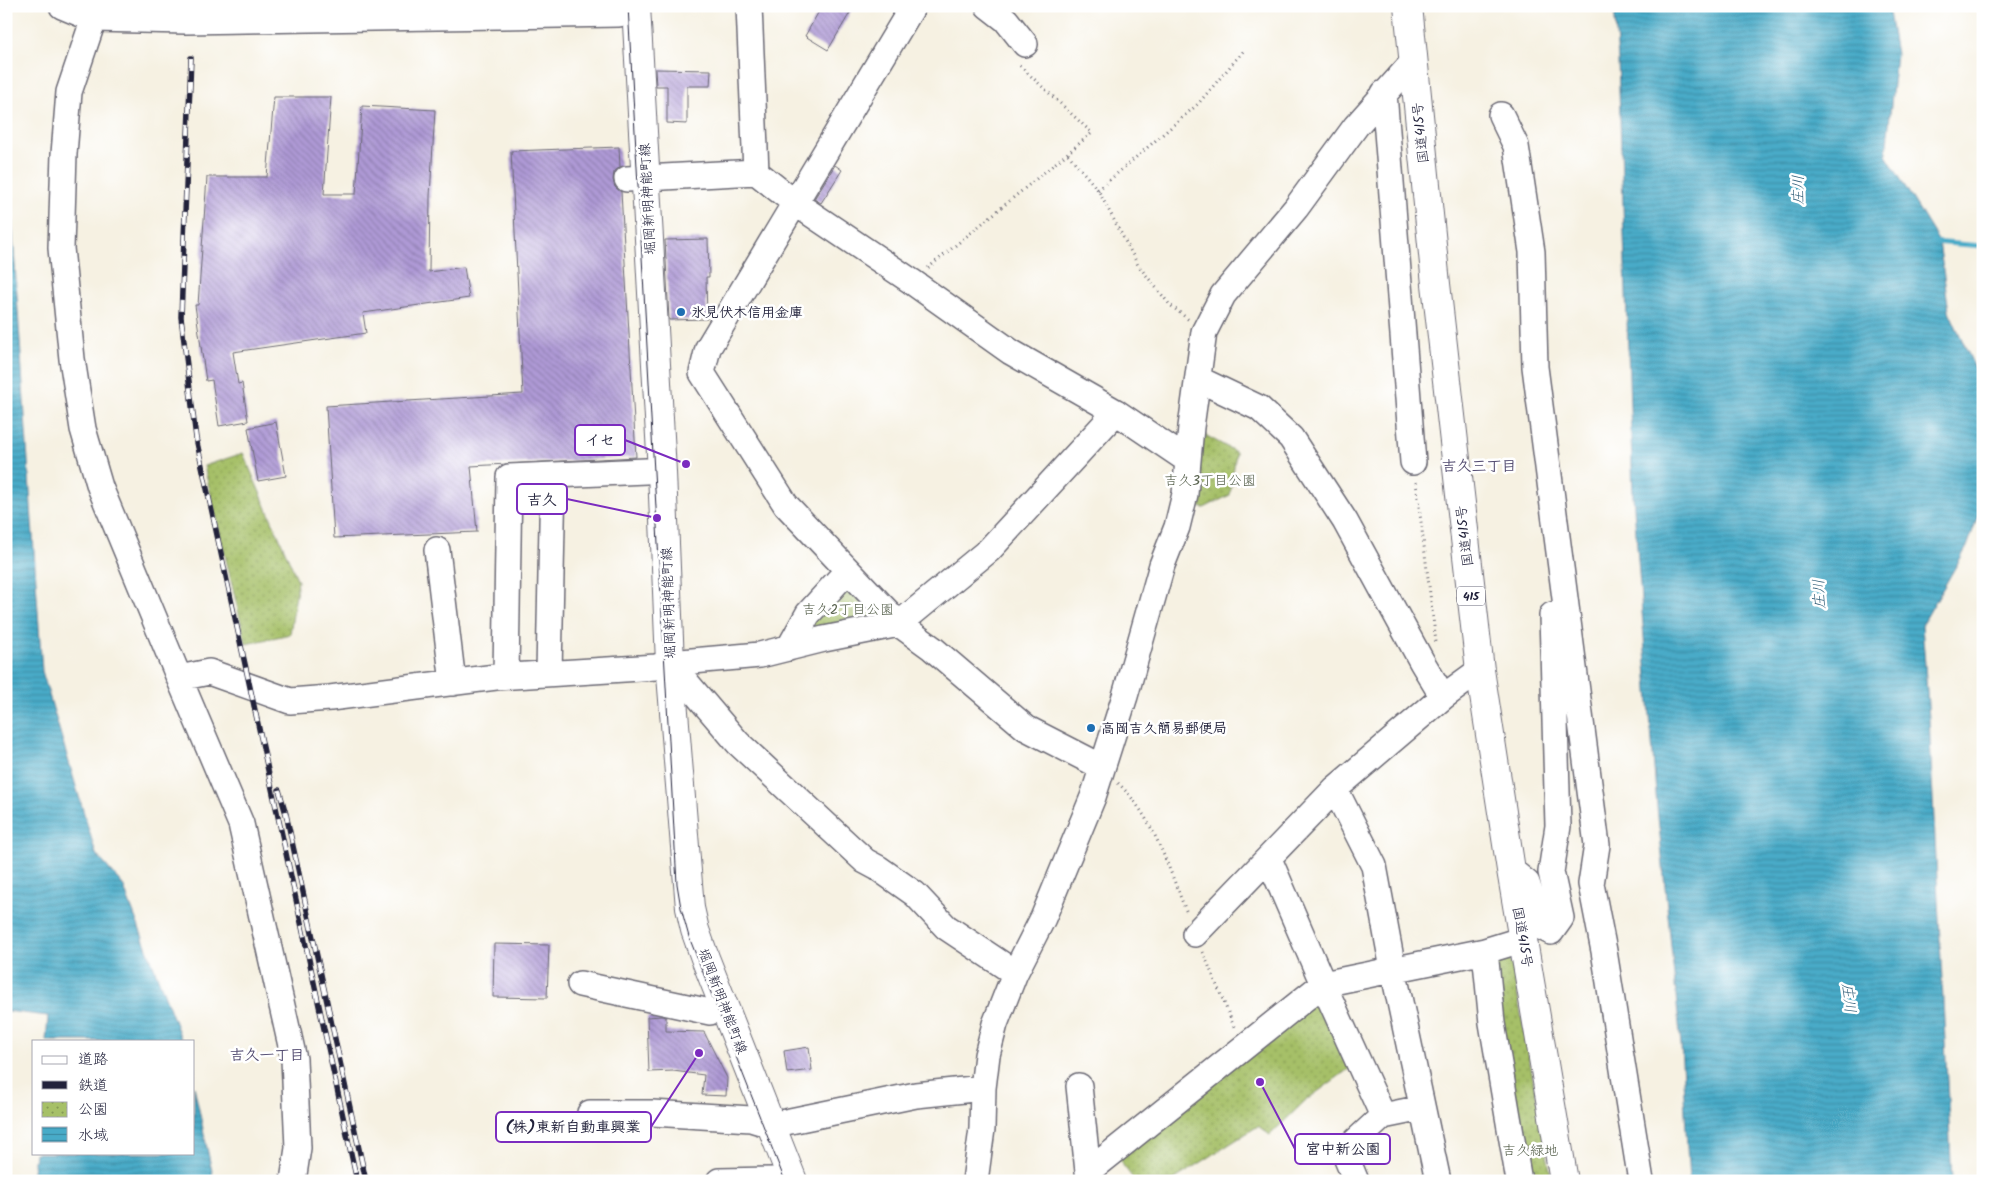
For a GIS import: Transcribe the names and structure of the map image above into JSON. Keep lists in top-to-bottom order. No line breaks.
{"streets":{"main road":["国道415号","堀岡新明神能町線","415"]},"districts":["吉久三丁目","吉久一丁目"],"water":["庄川"],"parks":["吉久3丁目公園","吉久2丁目公園","吉久緑地"],"places":["氷見伏木信用金庫","イセ","吉久","高岡吉久簡易郵便局","(株)東新自動車興業","宮中新公園"],"legend":["道路","鉄道","公園","水域"]}
